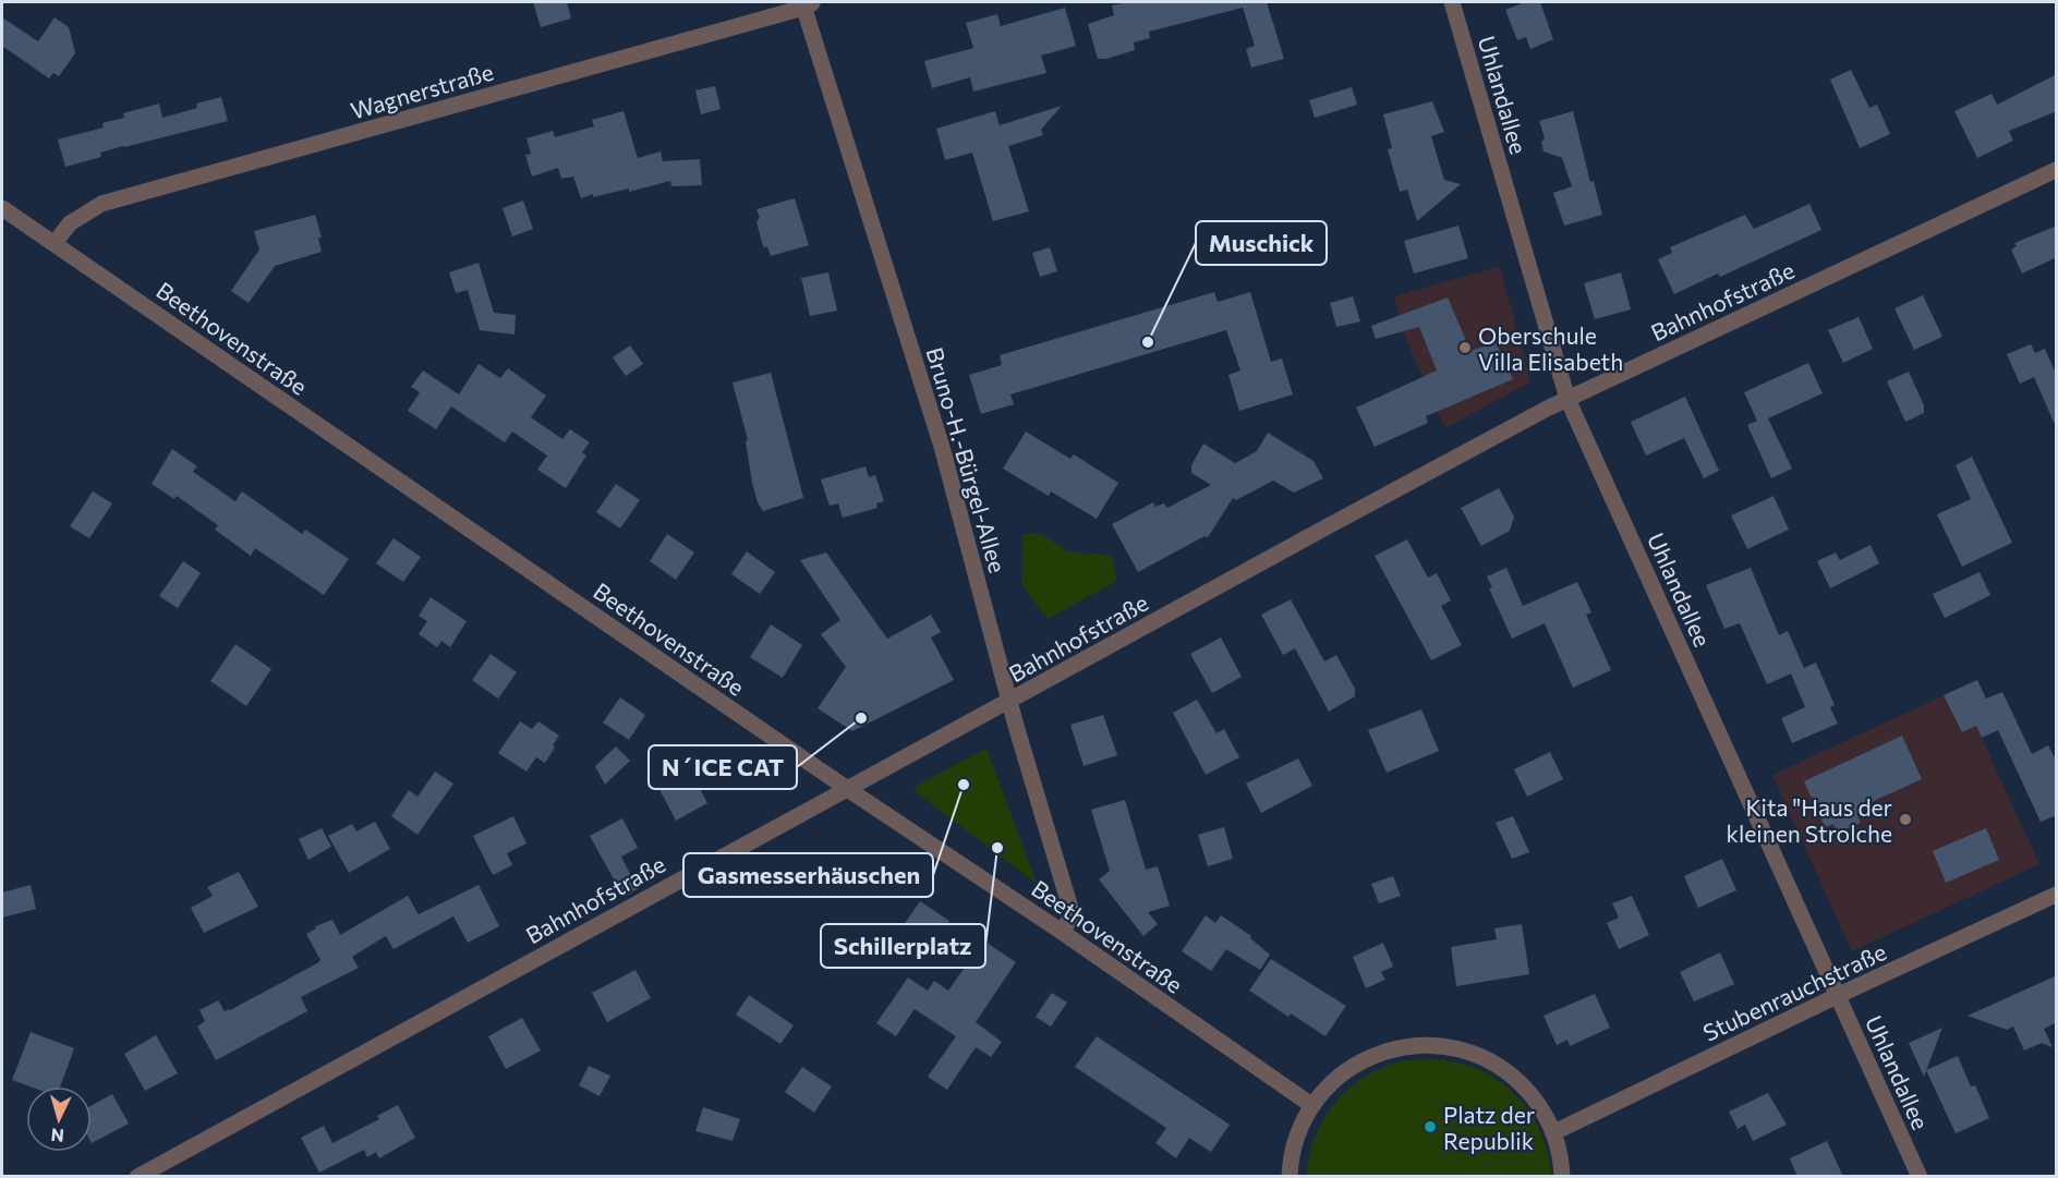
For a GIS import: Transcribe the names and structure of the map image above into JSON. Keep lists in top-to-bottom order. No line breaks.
{"streets":{"street":["Wagnerstraße","Uhlandallee","Bahnhofstraße","Beethovenstraße","Bruno-H.-Bürgel-Allee","Stubenrauchstraße"]},"crossings":[["Wagnerstraße","Beethovenstraße"],["Wagnerstraße","Bruno-H.-Bürgel-Allee"],["Uhlandallee","Bahnhofstraße"],["Uhlandallee","Stubenrauchstraße"],["Bahnhofstraße","Beethovenstraße"],["Bahnhofstraße","Bruno-H.-Bürgel-Allee"],["Beethovenstraße","Bruno-H.-Bürgel-Allee"]],"places":["Muschick","Oberschule Villa Elisabeth","N´ICE CAT","Gasmesserhäuschen","Kita \"Haus der kleinen Strolche","Schillerplatz","Platz der Republik"],"north":"bottom"}
